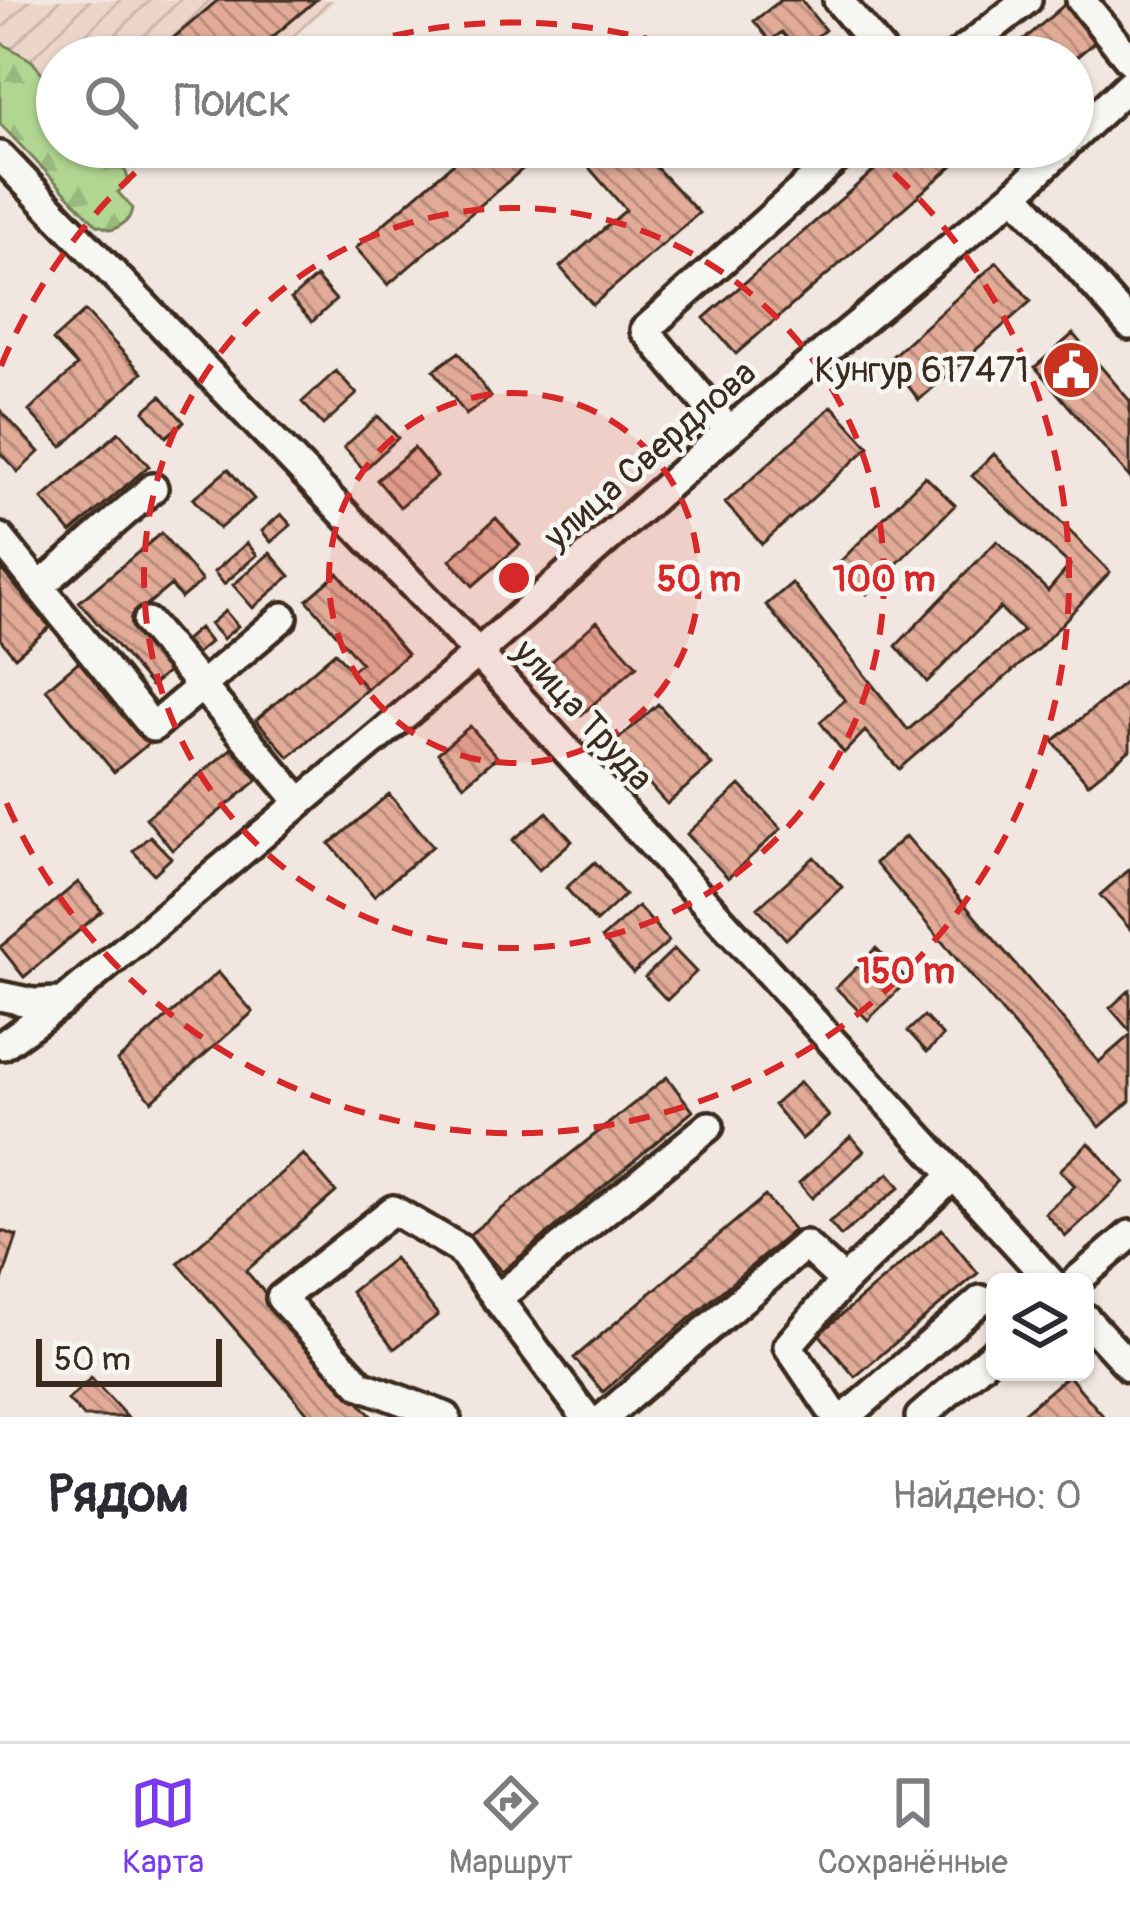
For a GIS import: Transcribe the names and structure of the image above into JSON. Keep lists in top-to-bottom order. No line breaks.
{"streets":{"street":["улица Свердлова","улица Труда"]},"crossings":[["улица Свердлова","улица Труда"]],"places":{"public building":["Кунгур 617471"]},"scale_bar":"50 m","page":{"search":"Поиск","scale":"50 m","heading":["Рядом","Найдено: 0"],"nav":["Карта","Маршрут","Сохранённые"]},"rings":["50 m","100 m","150 m"]}
